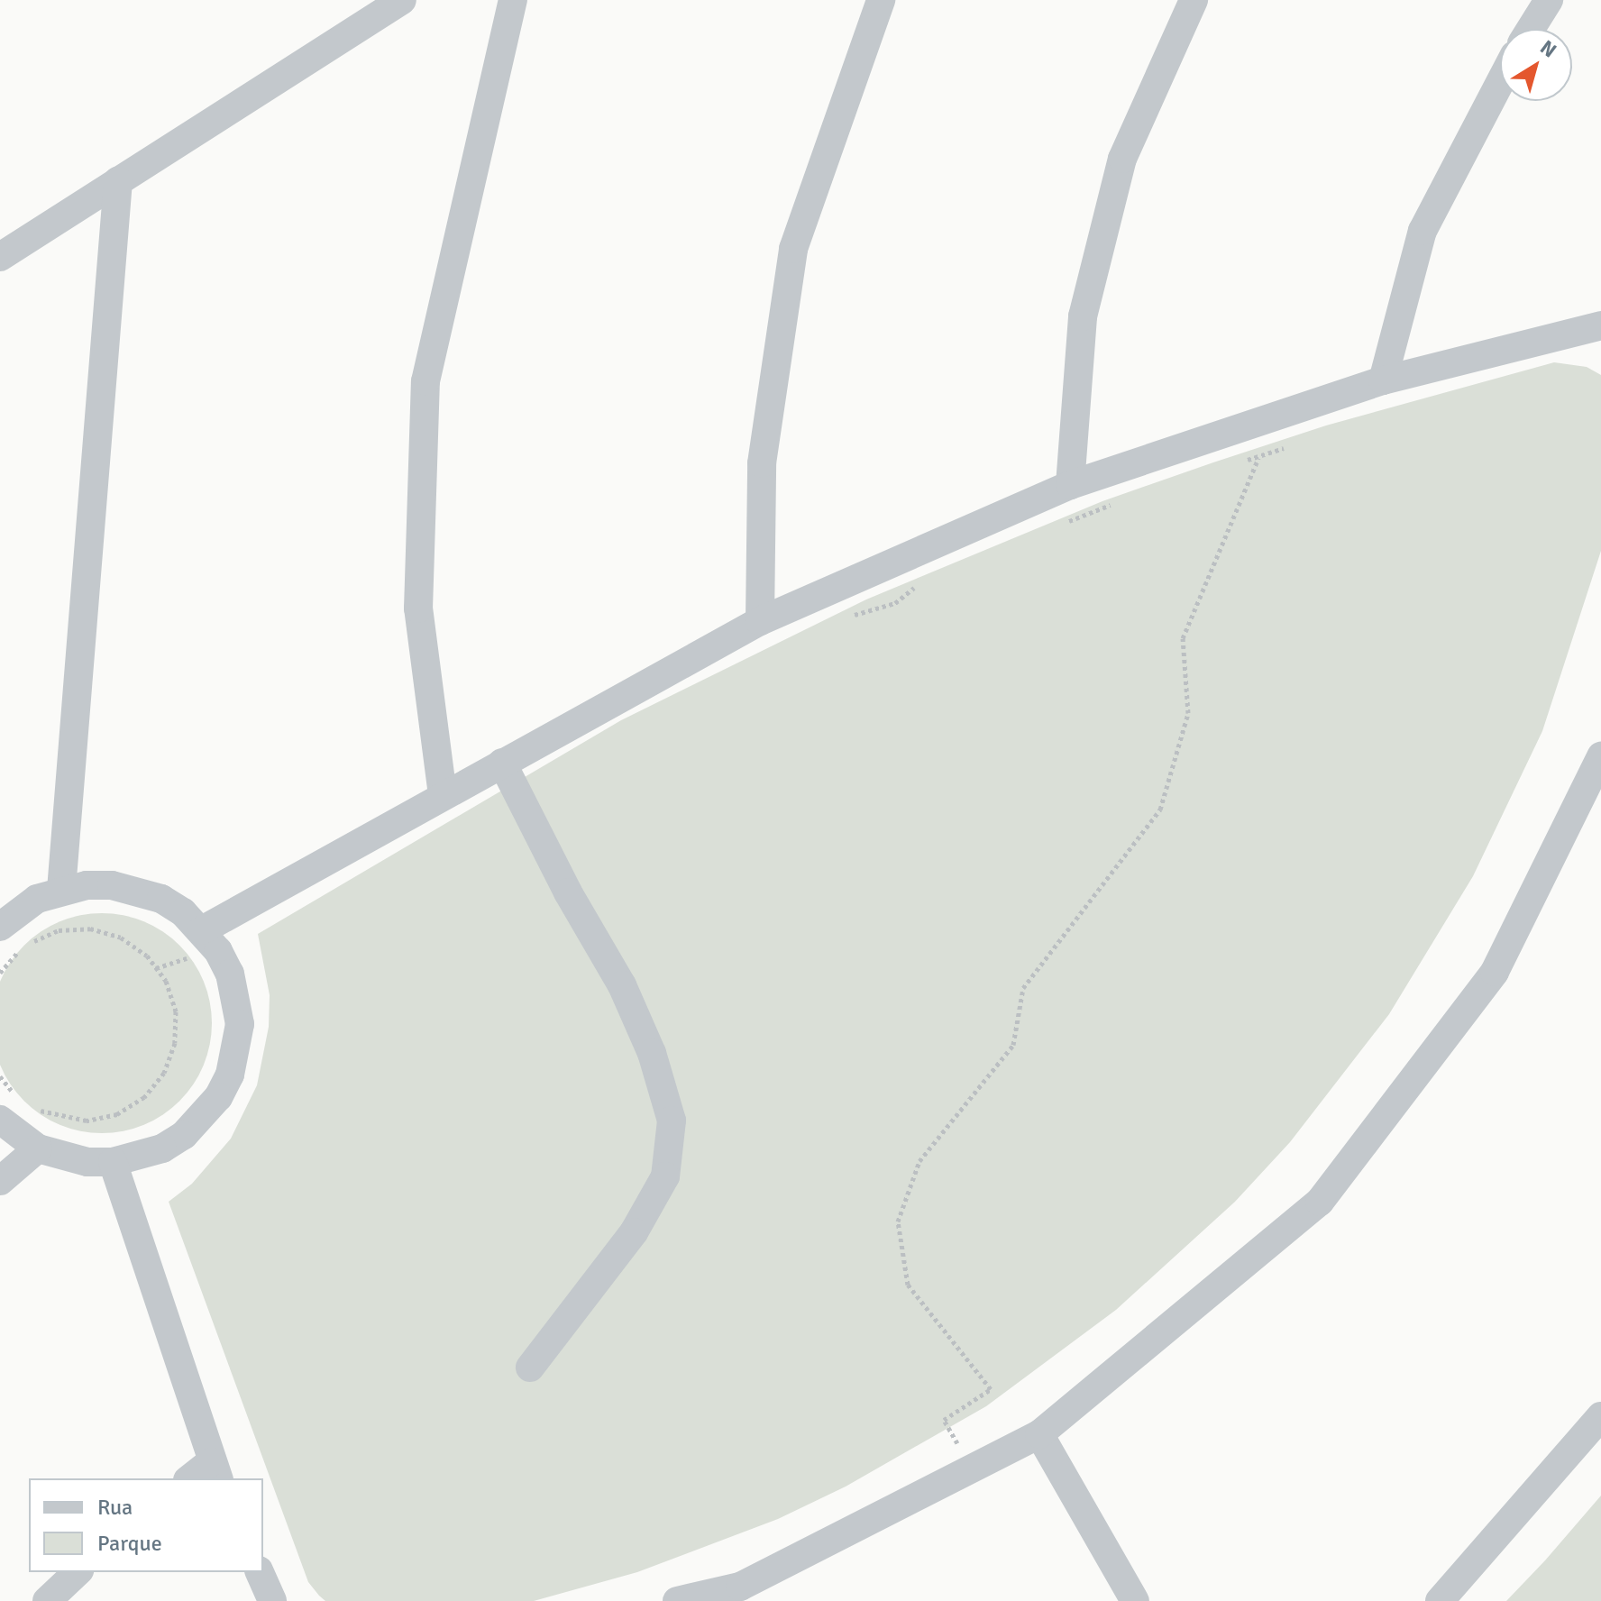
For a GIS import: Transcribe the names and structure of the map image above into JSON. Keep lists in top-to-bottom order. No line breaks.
{"legend":["Rua","Parque"],"north":"top right"}
